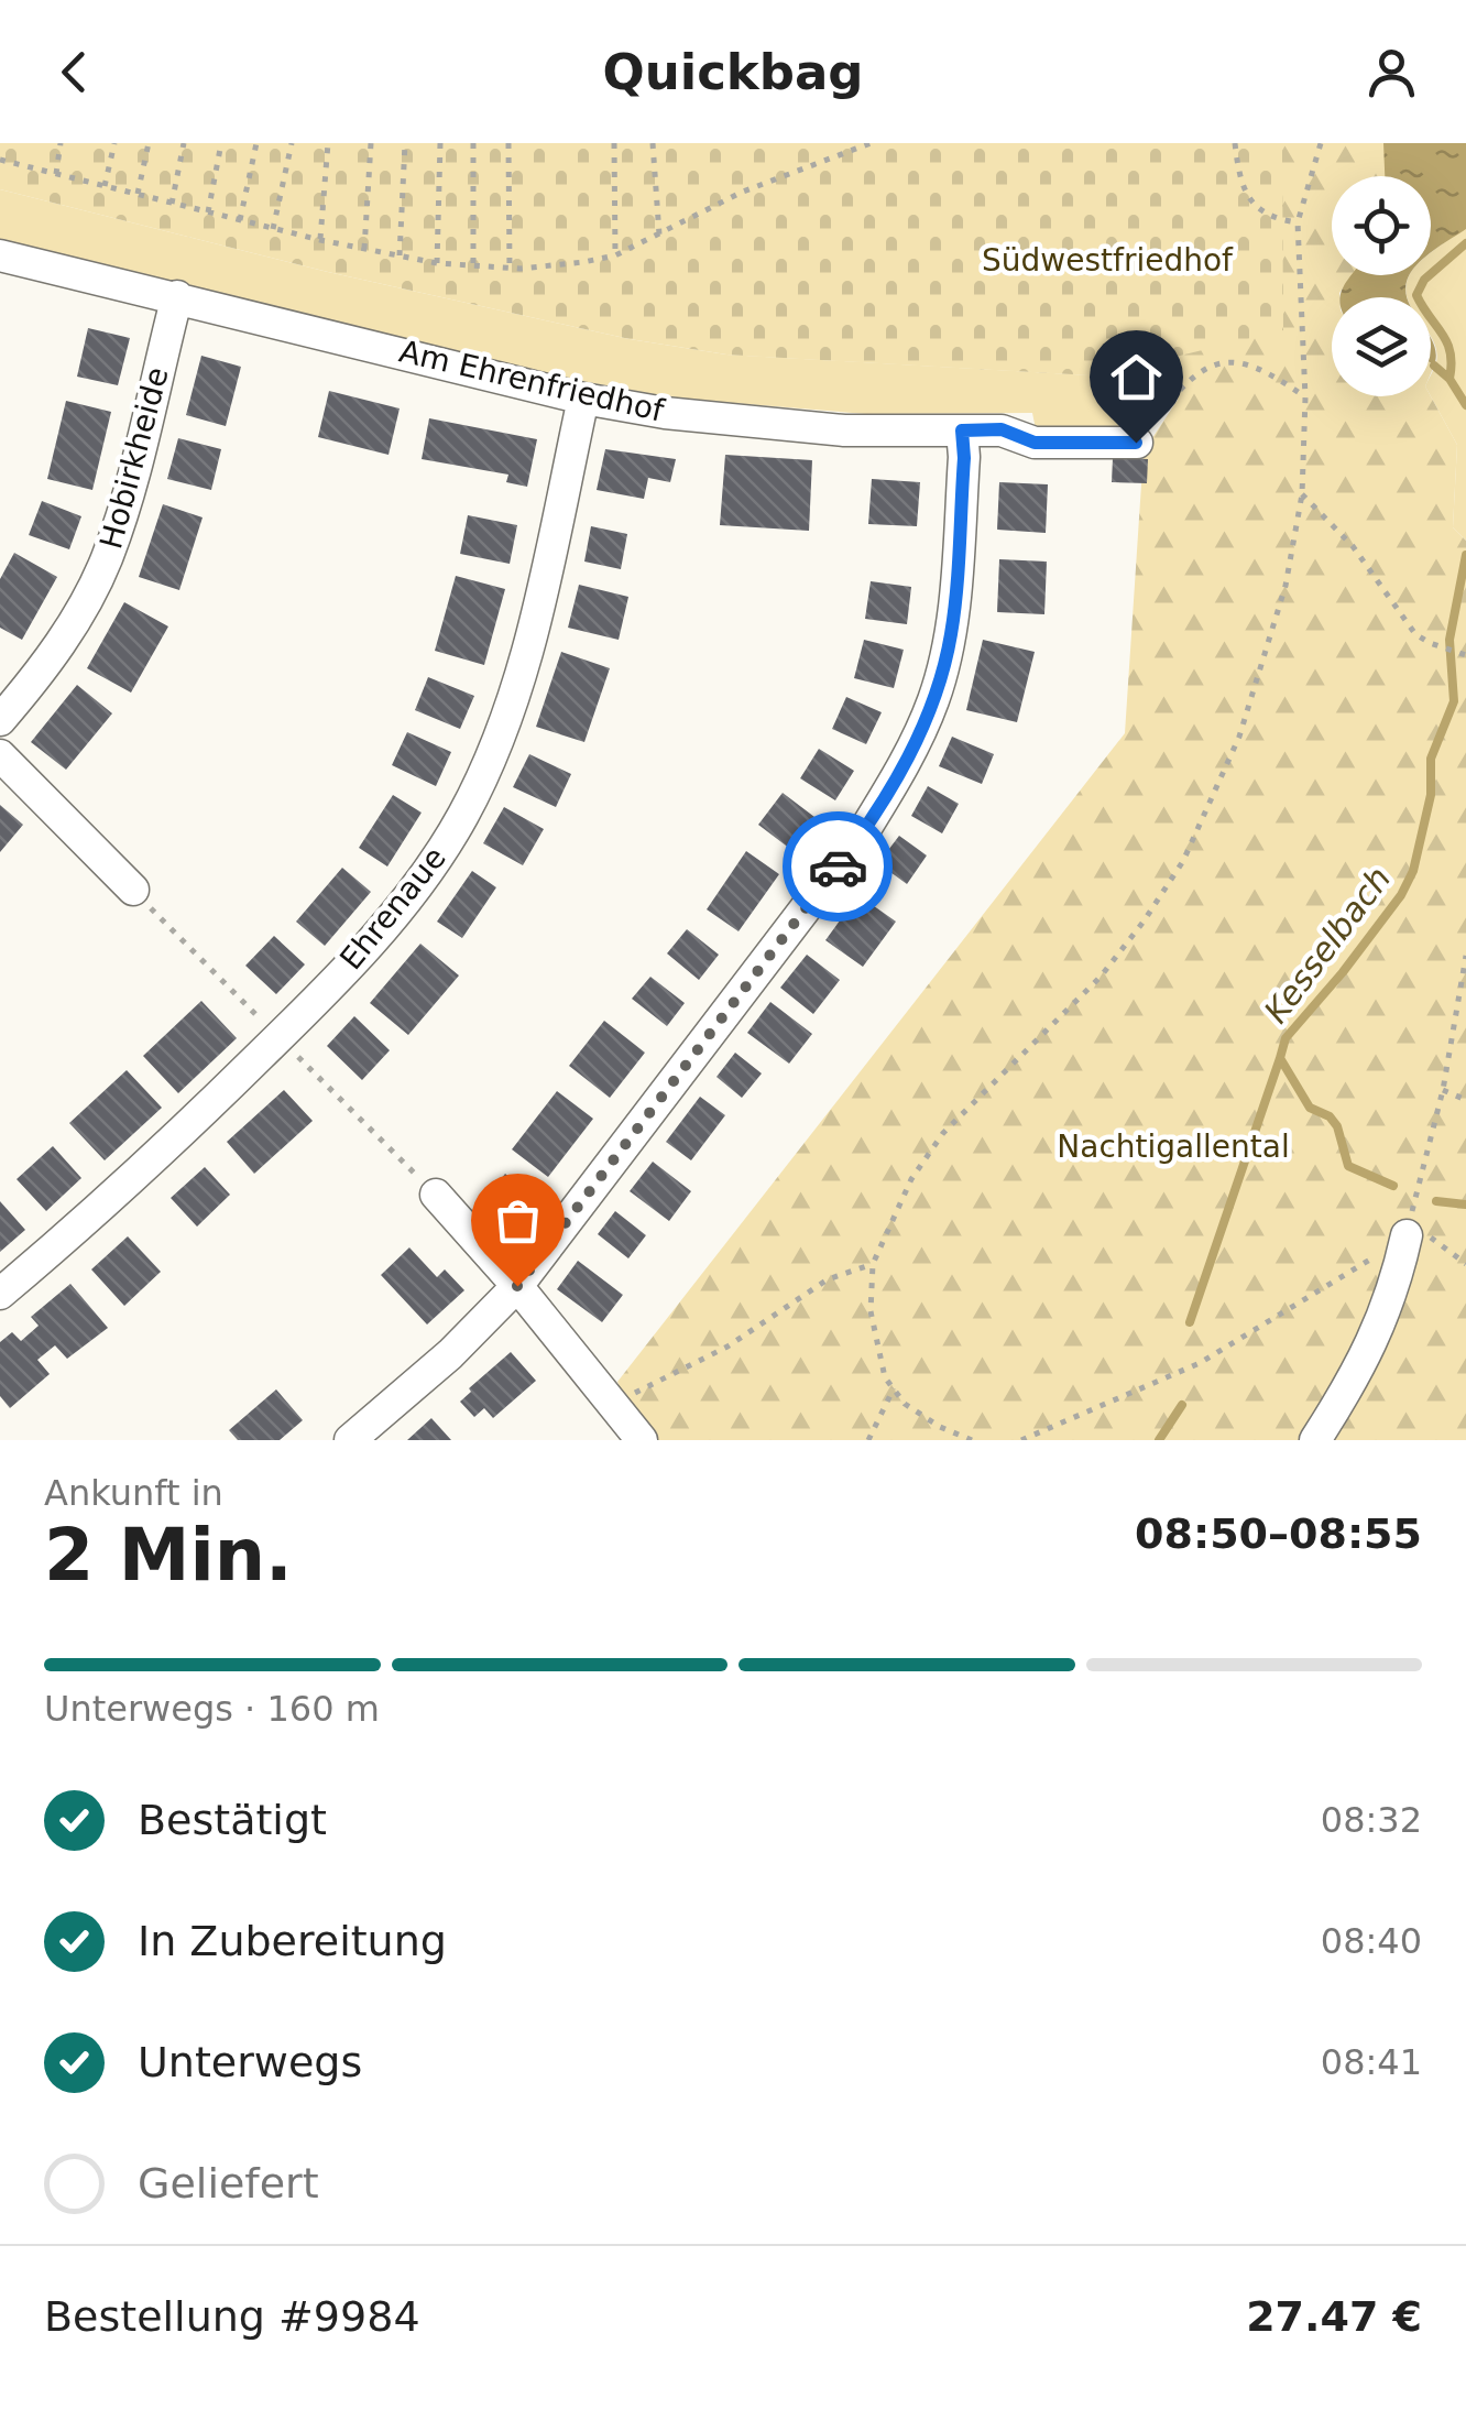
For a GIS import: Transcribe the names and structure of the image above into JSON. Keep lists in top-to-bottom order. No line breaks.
{"streets":{"street":["Am Ehrenfriedhof","Hobirkheide","Ehrenaue"]},"crossings":[["Am Ehrenfriedhof","Hobirkheide"],["Am Ehrenfriedhof","Ehrenaue"]],"water":["Kesselbach"],"parks":["Südwestfriedhof","Nachtigallental"],"page":{"header":"Quickbag","heading":["2 Min.","Ankunft in","08:50–08:55"],"panel":["Bestellung #9984","27.47 €"],"bar":"Unterwegs · 160 m","list":[["Bestätigt","08:32"],["In Zubereitung","08:40"],["Unterwegs","08:41"],"Geliefert"]}}
